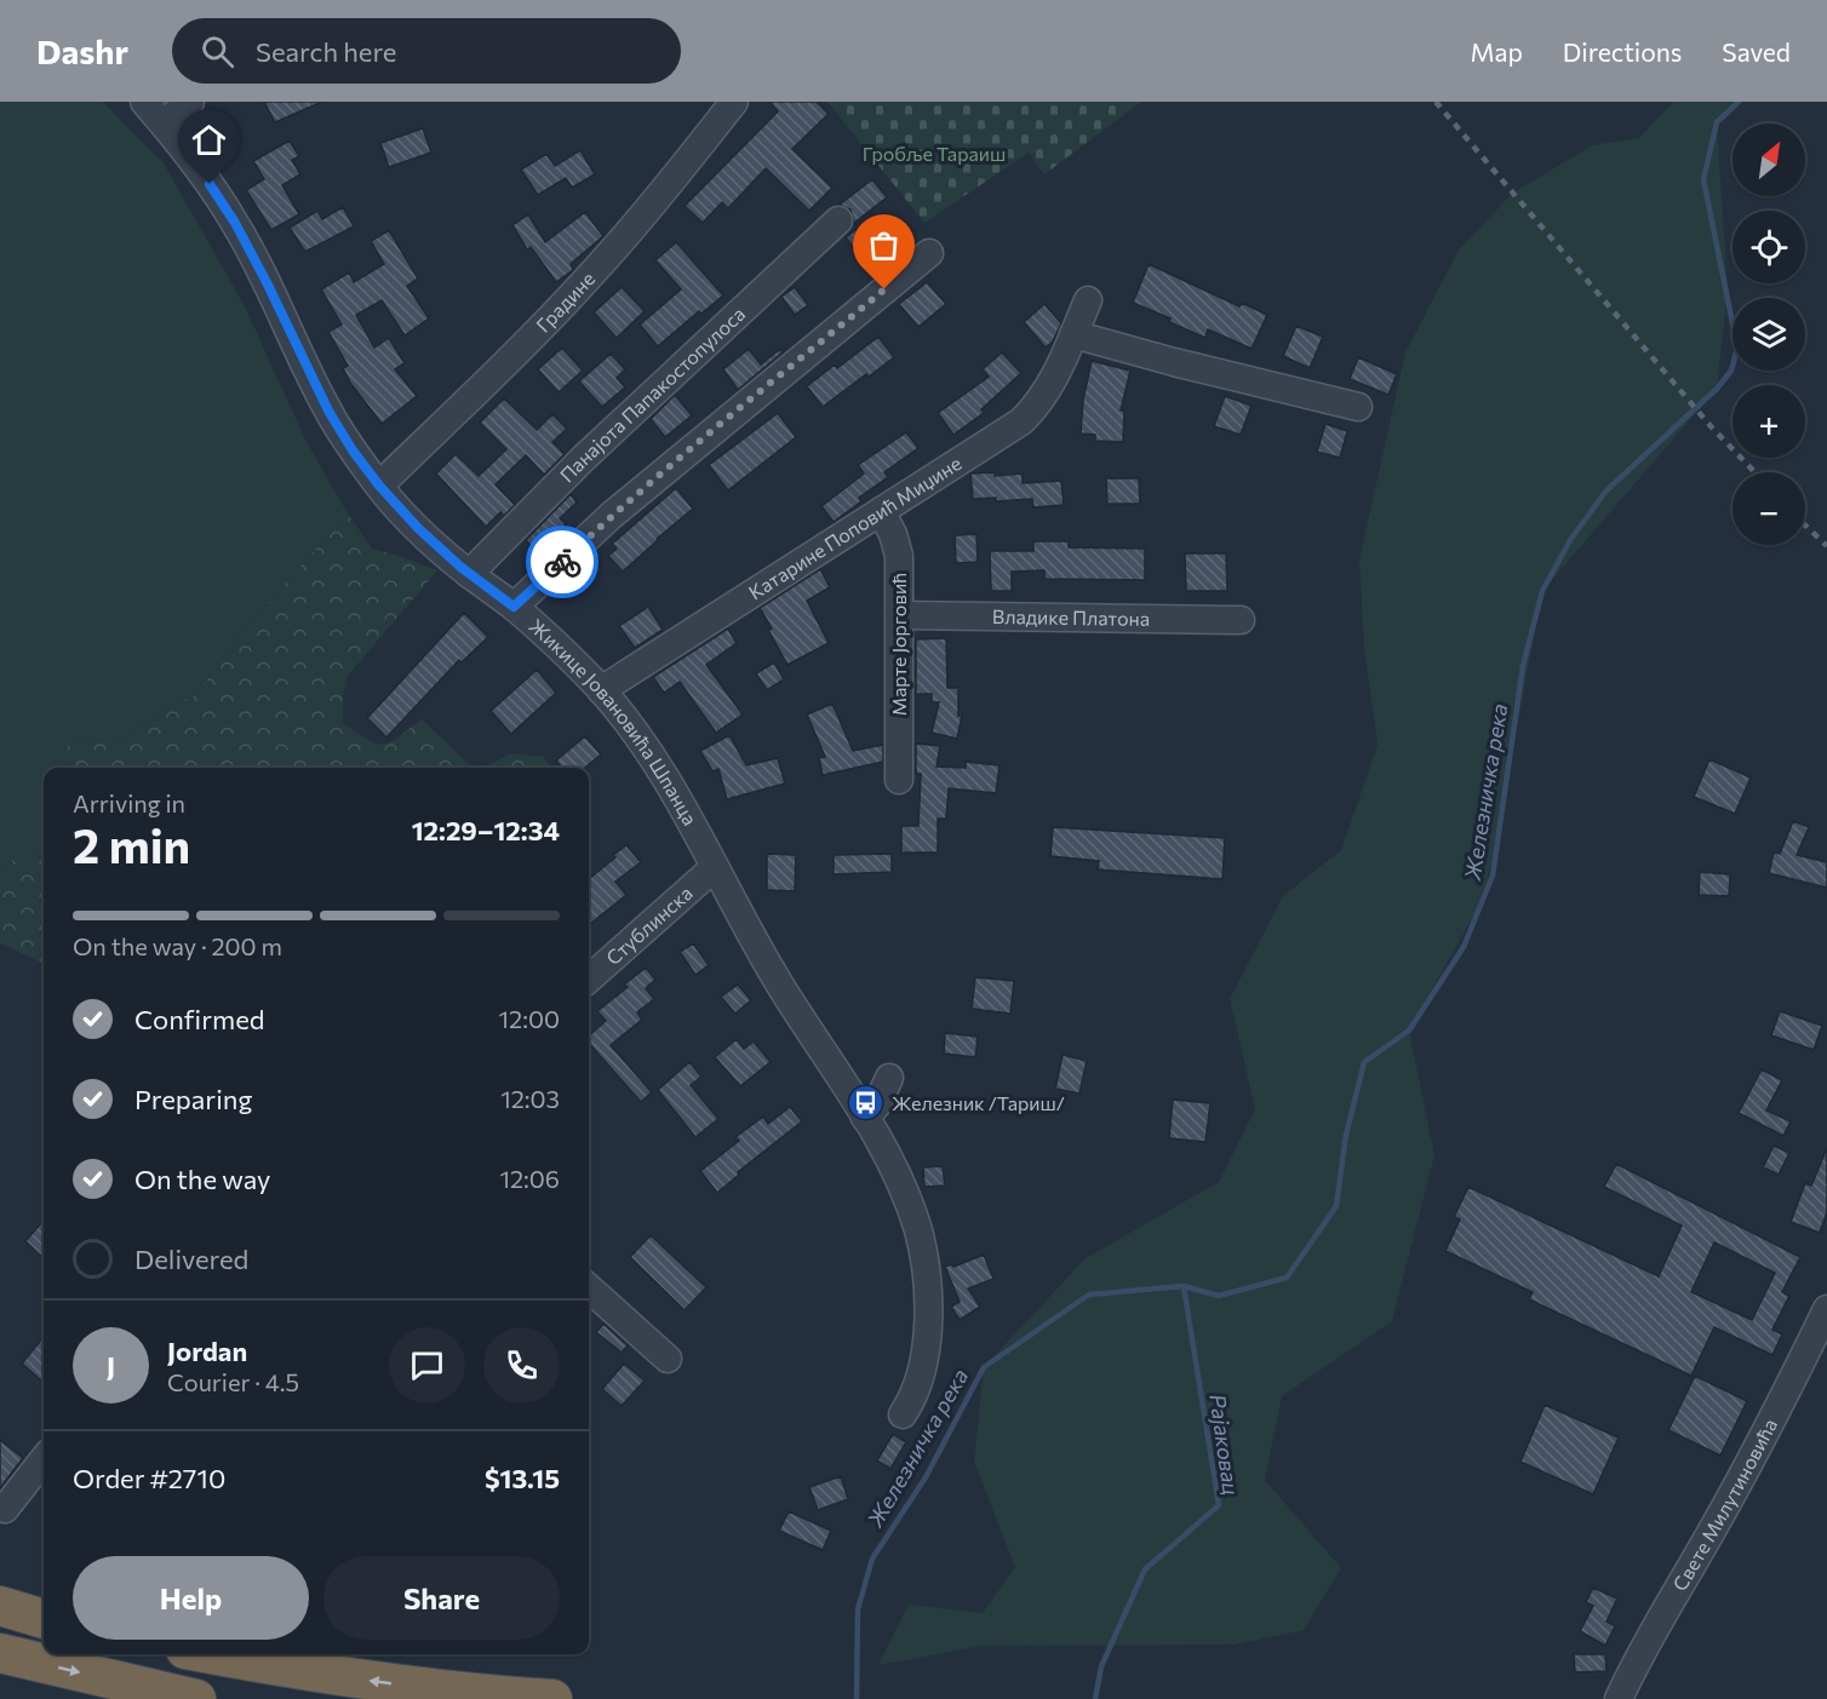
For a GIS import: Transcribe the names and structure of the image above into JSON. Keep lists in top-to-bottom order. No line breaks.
{"streets":{"street":["Градине","Панајота Папакостопулоса","Катарине Поповић Миџине","Владике Платона","Марте Јорговић","Жикице Јовановића Шпанца","Стублинска","Свете Милутиновића"]},"crossings":[["Градине","Жикице Јовановића Шпанца"],["Панајота Папакостопулоса","Жикице Јовановића Шпанца"],["Катарине Поповић Миџине","Марте Јорговић"],["Катарине Поповић Миџине","Жикице Јовановића Шпанца"],["Владике Платона","Марте Јорговић"],["Жикице Јовановића Шпанца","Стублинска"]],"water":["Железничка река","Рајаковац"],"parks":["Гробље Тараиш"],"places":{"bus stop":["Железник /Тариш/"]},"north":"top right","page":{"header":"Dashr","search":"Search here","nav":["Map","Directions","Saved"],"map_buttons":["+","−"],"heading":["2 min","Arriving in","12:29–12:34"],"panel":["Jordan","Courier · 4.5","Order #2710","$13.15"],"bar":"On the way · 200 m","list":[["Confirmed","12:00"],["Preparing","12:03"],["On the way","12:06"],"Delivered"],"round":"J","buttons":["Help","Share"]}}
